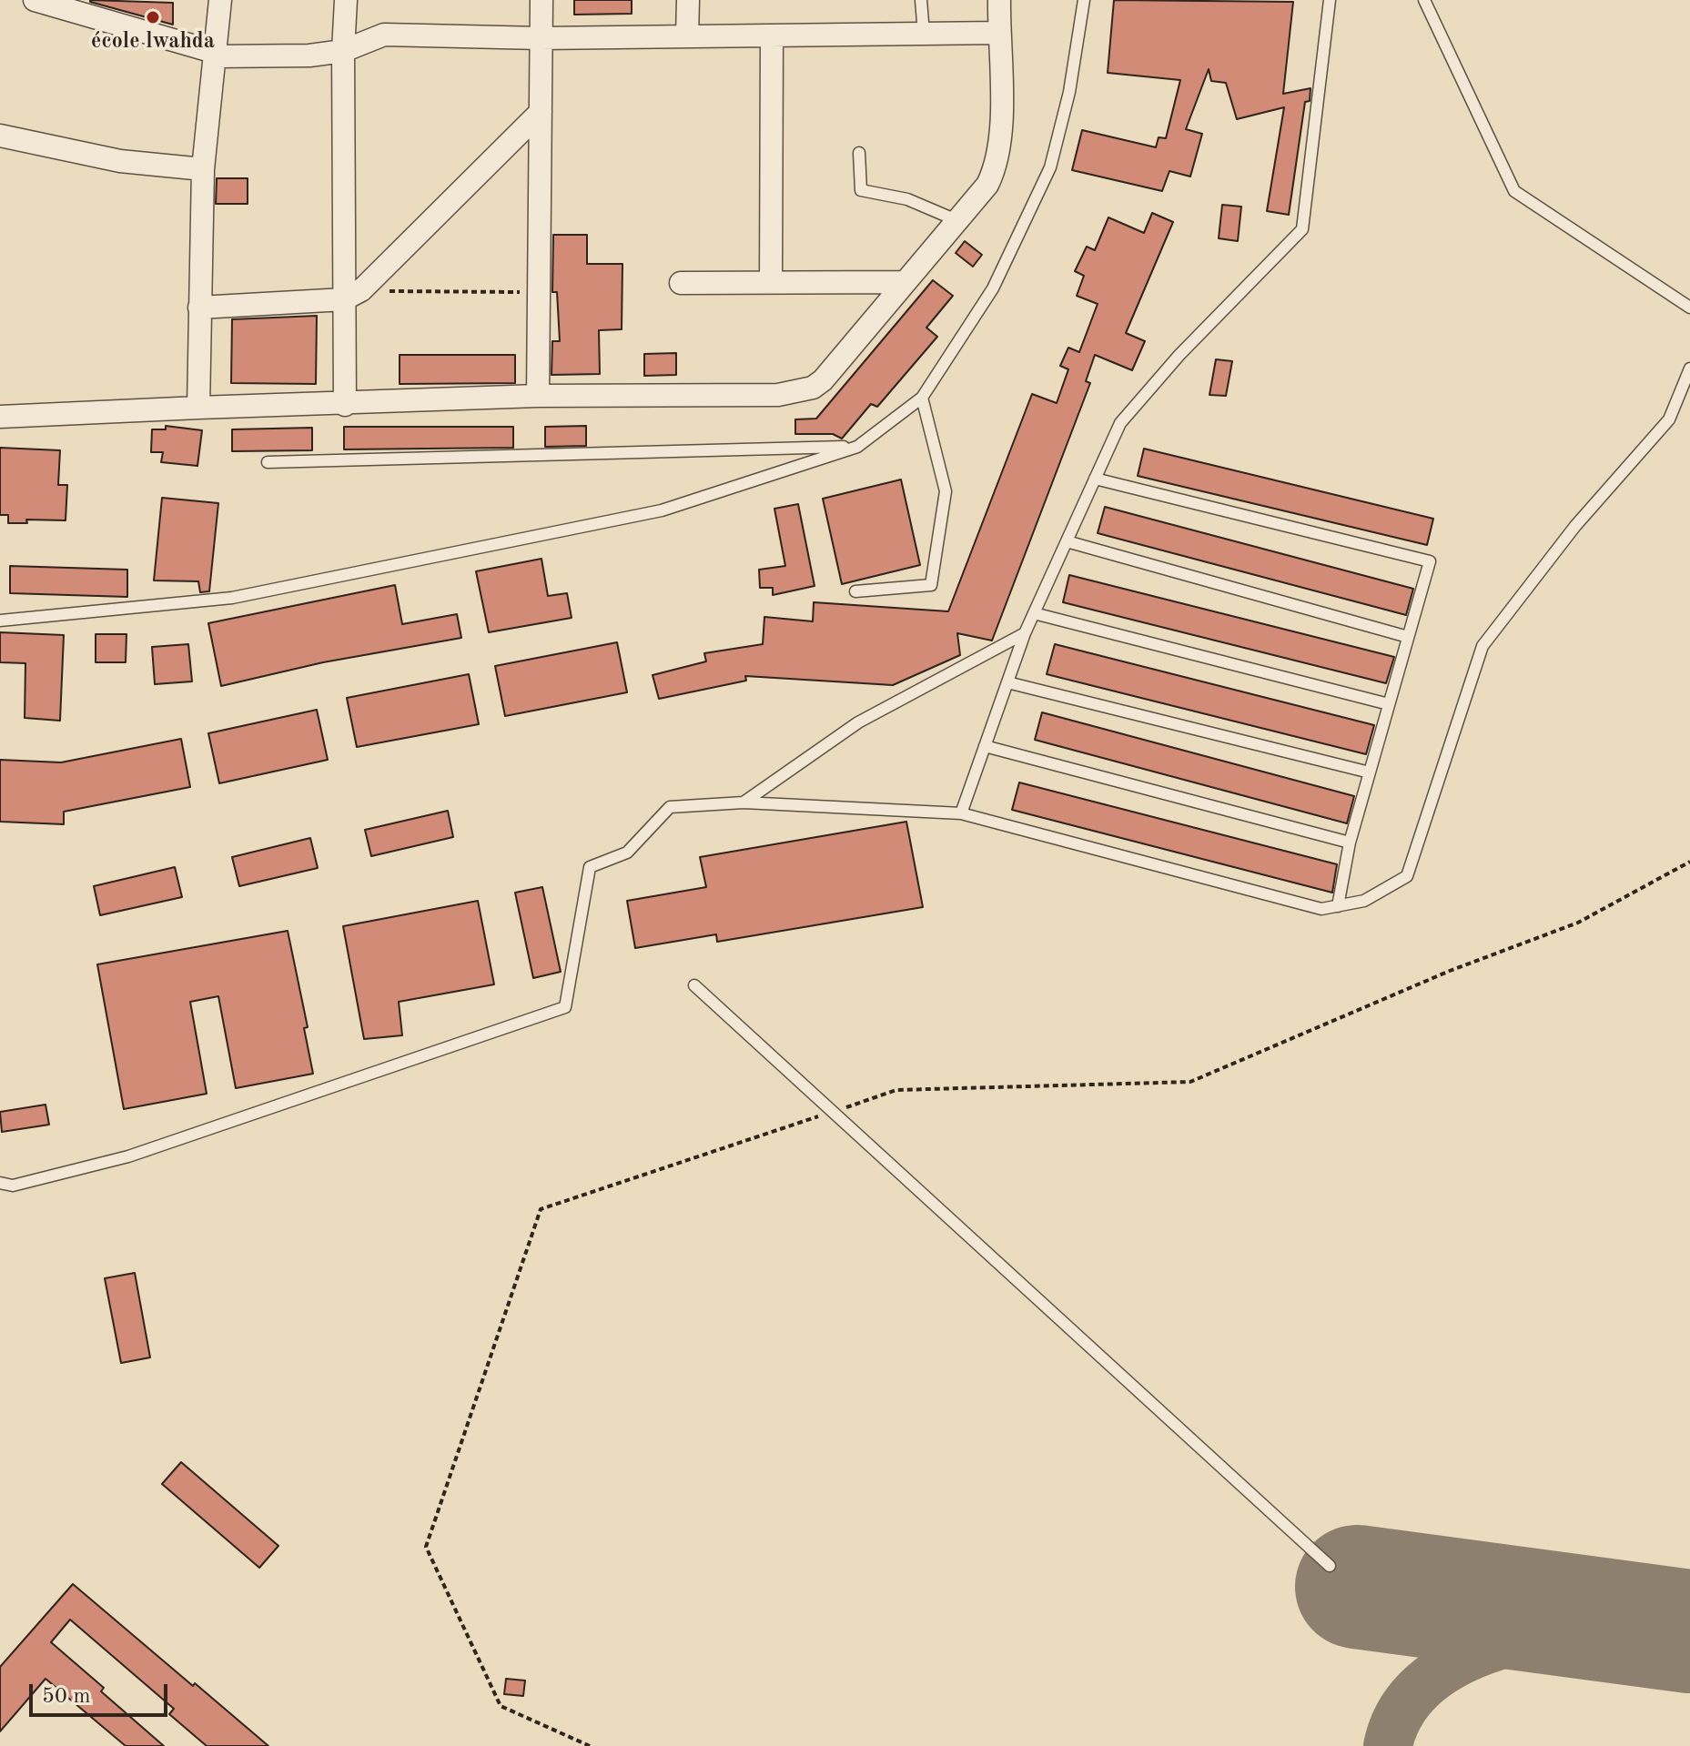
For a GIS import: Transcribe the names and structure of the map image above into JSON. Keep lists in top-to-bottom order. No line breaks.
{"places":["école lwahda"],"scale_bar":"50 m"}
